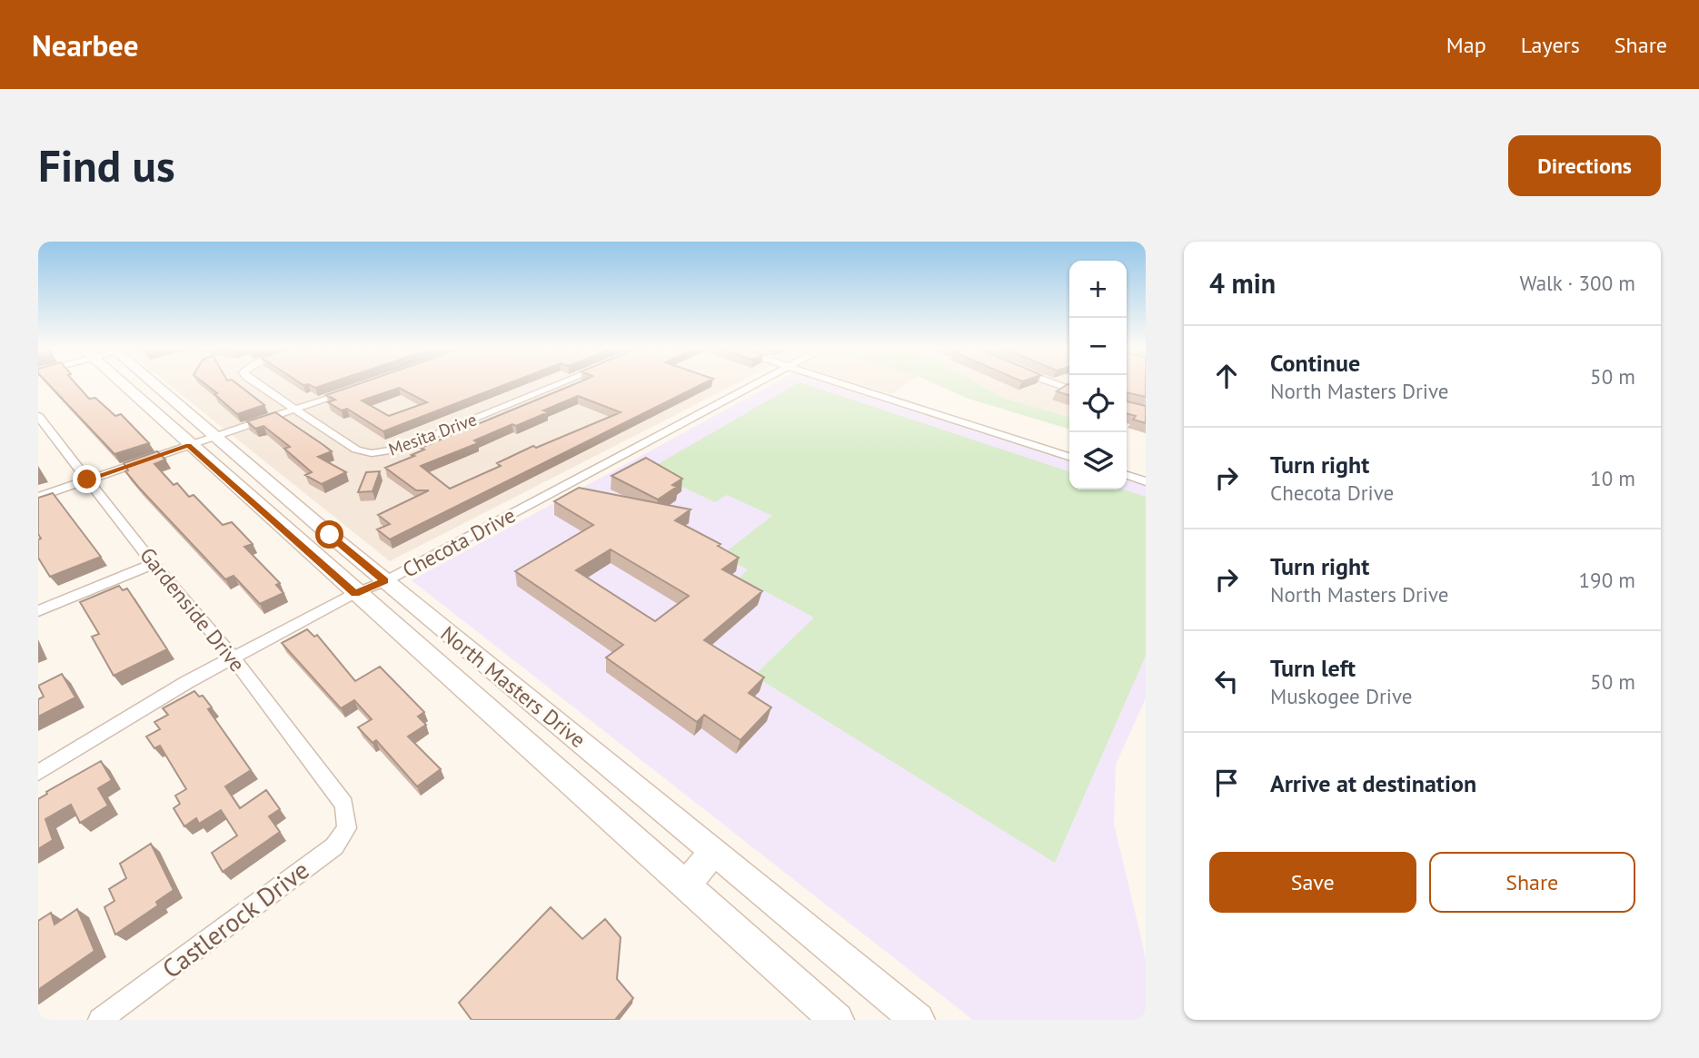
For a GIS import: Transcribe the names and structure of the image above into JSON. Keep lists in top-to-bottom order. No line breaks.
{"streets":{"main road":["North Masters Drive"],"street":["Mesita Drive","Checota Drive","Gardenside Drive","Castlerock Drive"]},"crossings":[["Checota Drive","Gardenside Drive"],["Checota Drive","North Masters Drive"],["Gardenside Drive","Castlerock Drive"]],"page":{"header":"Nearbee","nav":["Map","Layers","Share"],"buttons":["Directions",["Save","Share"]],"title":"Find us","heading":["4 min","Walk · 300 m"],"map_buttons":["+","−"],"list":[["Continue","North Masters Drive","50 m"],["Turn right","Checota Drive","10 m"],["Turn right","North Masters Drive","190 m"],["Turn left","Muskogee Drive","50 m"],"Arrive at destination"]}}
